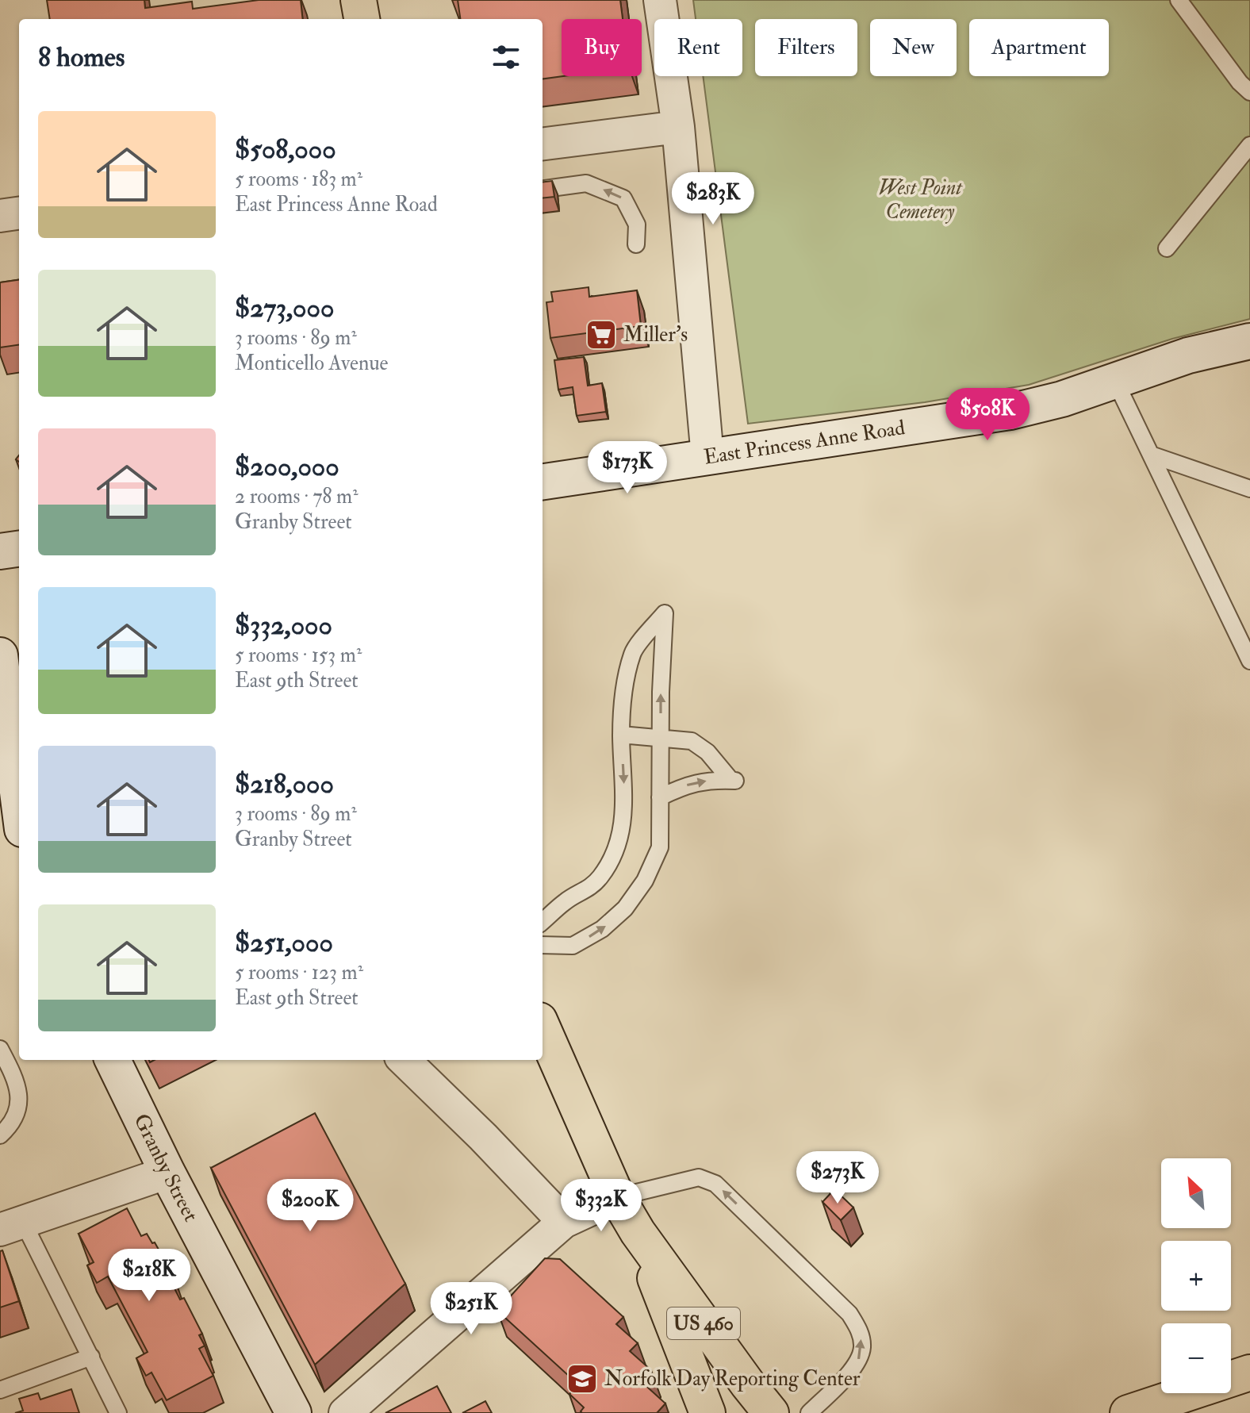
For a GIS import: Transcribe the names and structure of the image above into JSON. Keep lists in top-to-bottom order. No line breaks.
{"streets":{"main road":["East Princess Anne Road","Granby Street","US 460"]},"parks":["West Point Cemetery"],"places":{"supermarket":["Miller's"],"school or university":["Norfolk Day Reporting Center"]},"north":"top left","page":{"chip":["Buy","Rent","Filters","New","Apartment"],"heading":"8 homes","list":[{"name":"$508,000","note":"5 rooms · 183 m² · East Princess Anne Road"},{"name":"$273,000","note":"3 rooms · 89 m² · Monticello Avenue"},{"name":"$200,000","note":"2 rooms · 78 m² · Granby Street"},{"name":"$332,000","note":"5 rooms · 153 m² · East 9th Street"},{"name":"$218,000","note":"3 rooms · 89 m² · Granby Street"},{"name":"$251,000","note":"5 rooms · 123 m² · East 9th Street"}],"price":["$283K","$508K","$173K","$273K","$200K","$332K","$218K","$251K"],"map_buttons":["+","−"]}}
